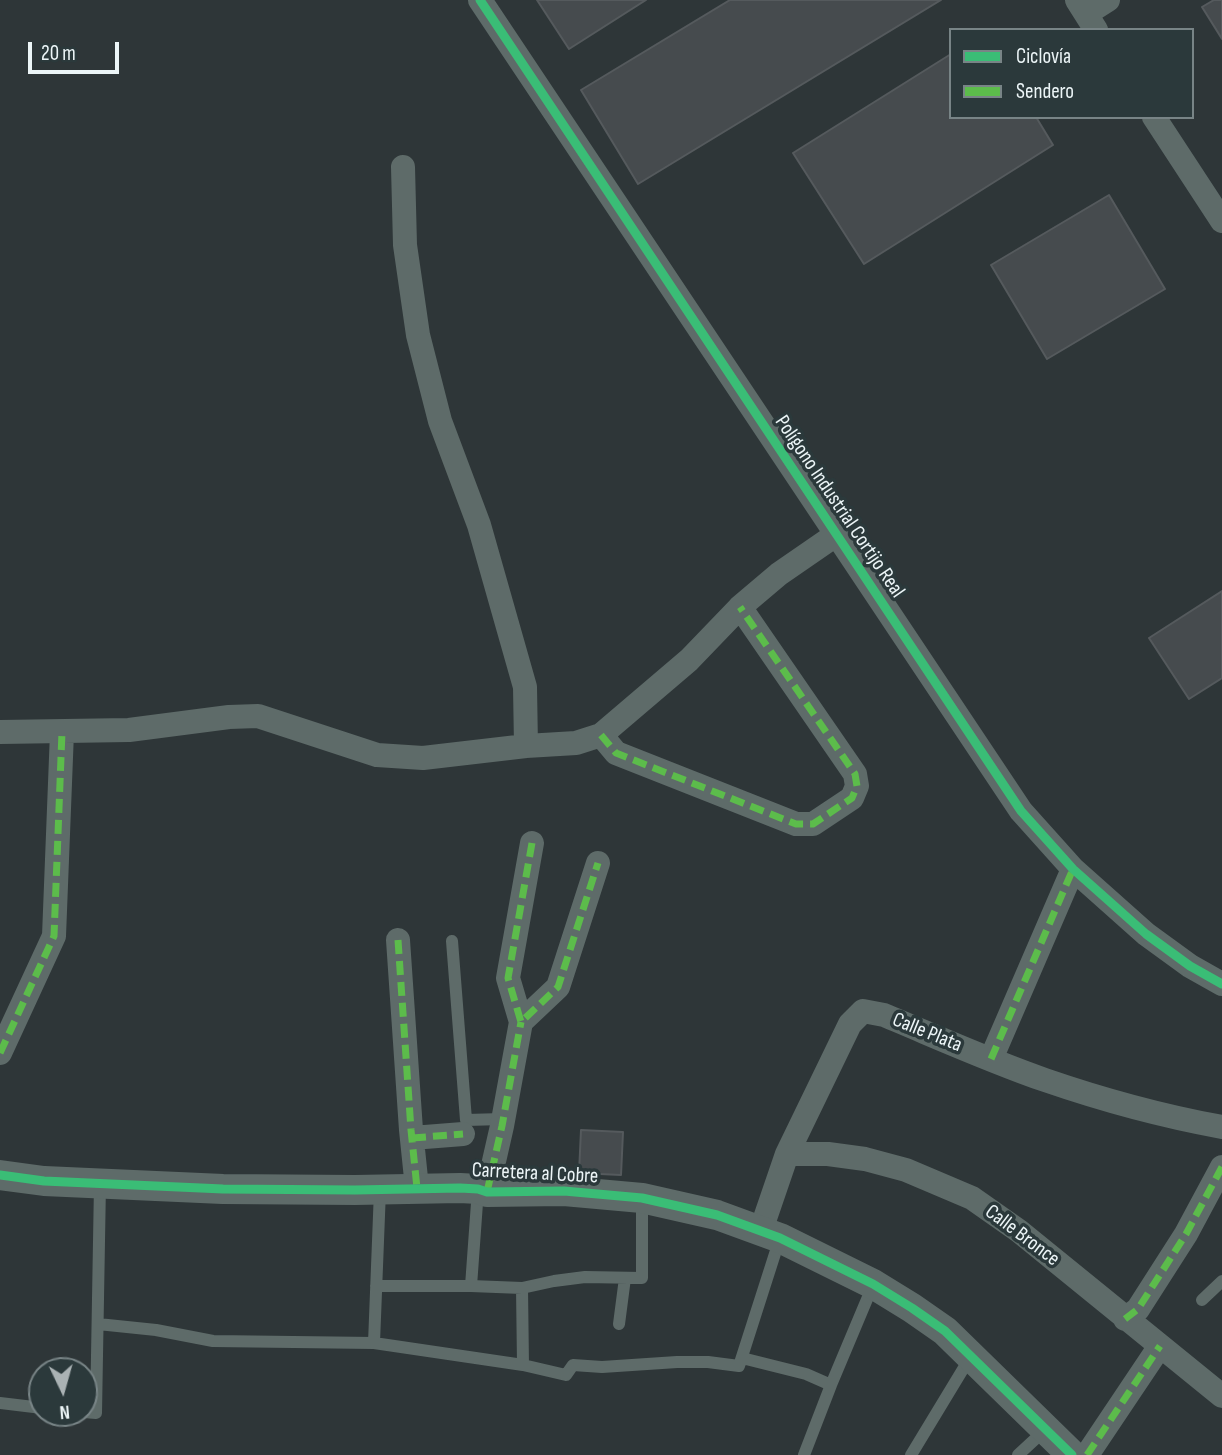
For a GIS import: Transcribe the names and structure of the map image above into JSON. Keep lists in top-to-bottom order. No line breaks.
{"streets":{"street":["Polígono Industrial Cortijo Real","Calle Plata","Carretera al Cobre","Calle Bronce"]},"crossings":[["Calle Plata","Carretera al Cobre"],["Calle Plata","Calle Bronce"]],"legend":["Ciclovía","Sendero"],"scale_bar":"20 m","north":"bottom"}
